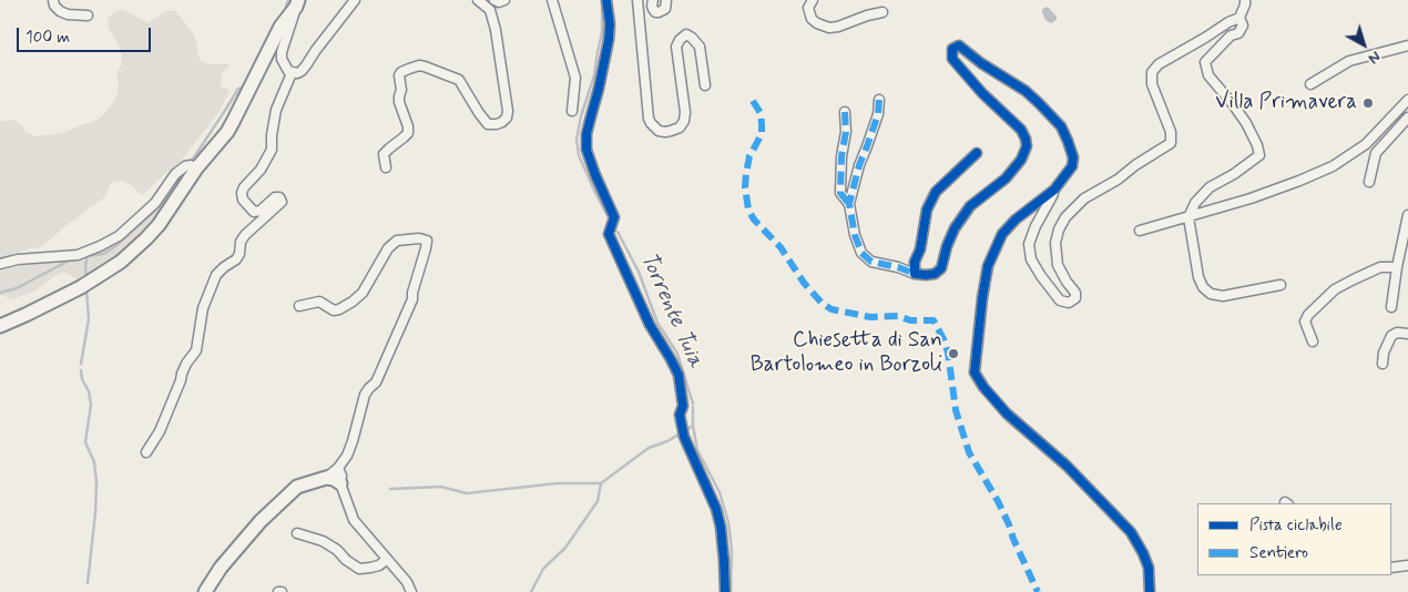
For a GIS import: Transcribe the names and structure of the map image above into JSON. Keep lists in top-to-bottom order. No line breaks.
{"water":["Torrente Tuia"],"places":["Villa Primavera","Chiesetta di San Bartolomeo in Borzoli"],"legend":["Pista ciclabile","Sentiero"],"scale_bar":"100 m","north":"bottom right"}
